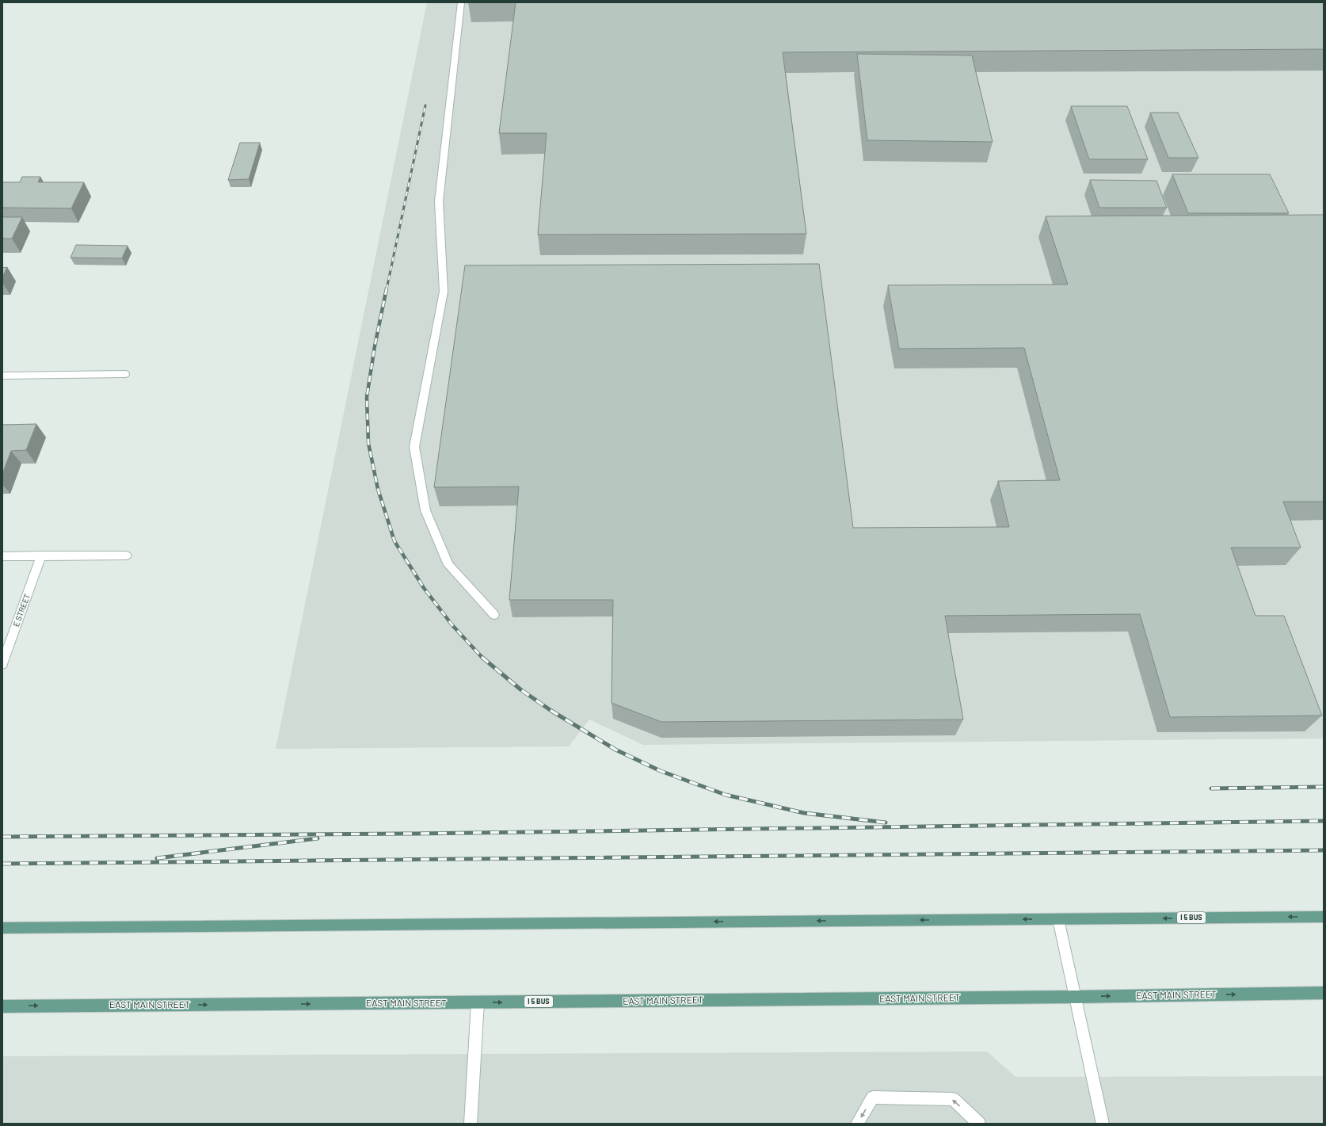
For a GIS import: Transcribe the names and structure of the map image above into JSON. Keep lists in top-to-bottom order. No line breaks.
{"streets":{"main road":["I 5 BUS","EAST MAIN STREET"],"street":["E STREET"]}}
